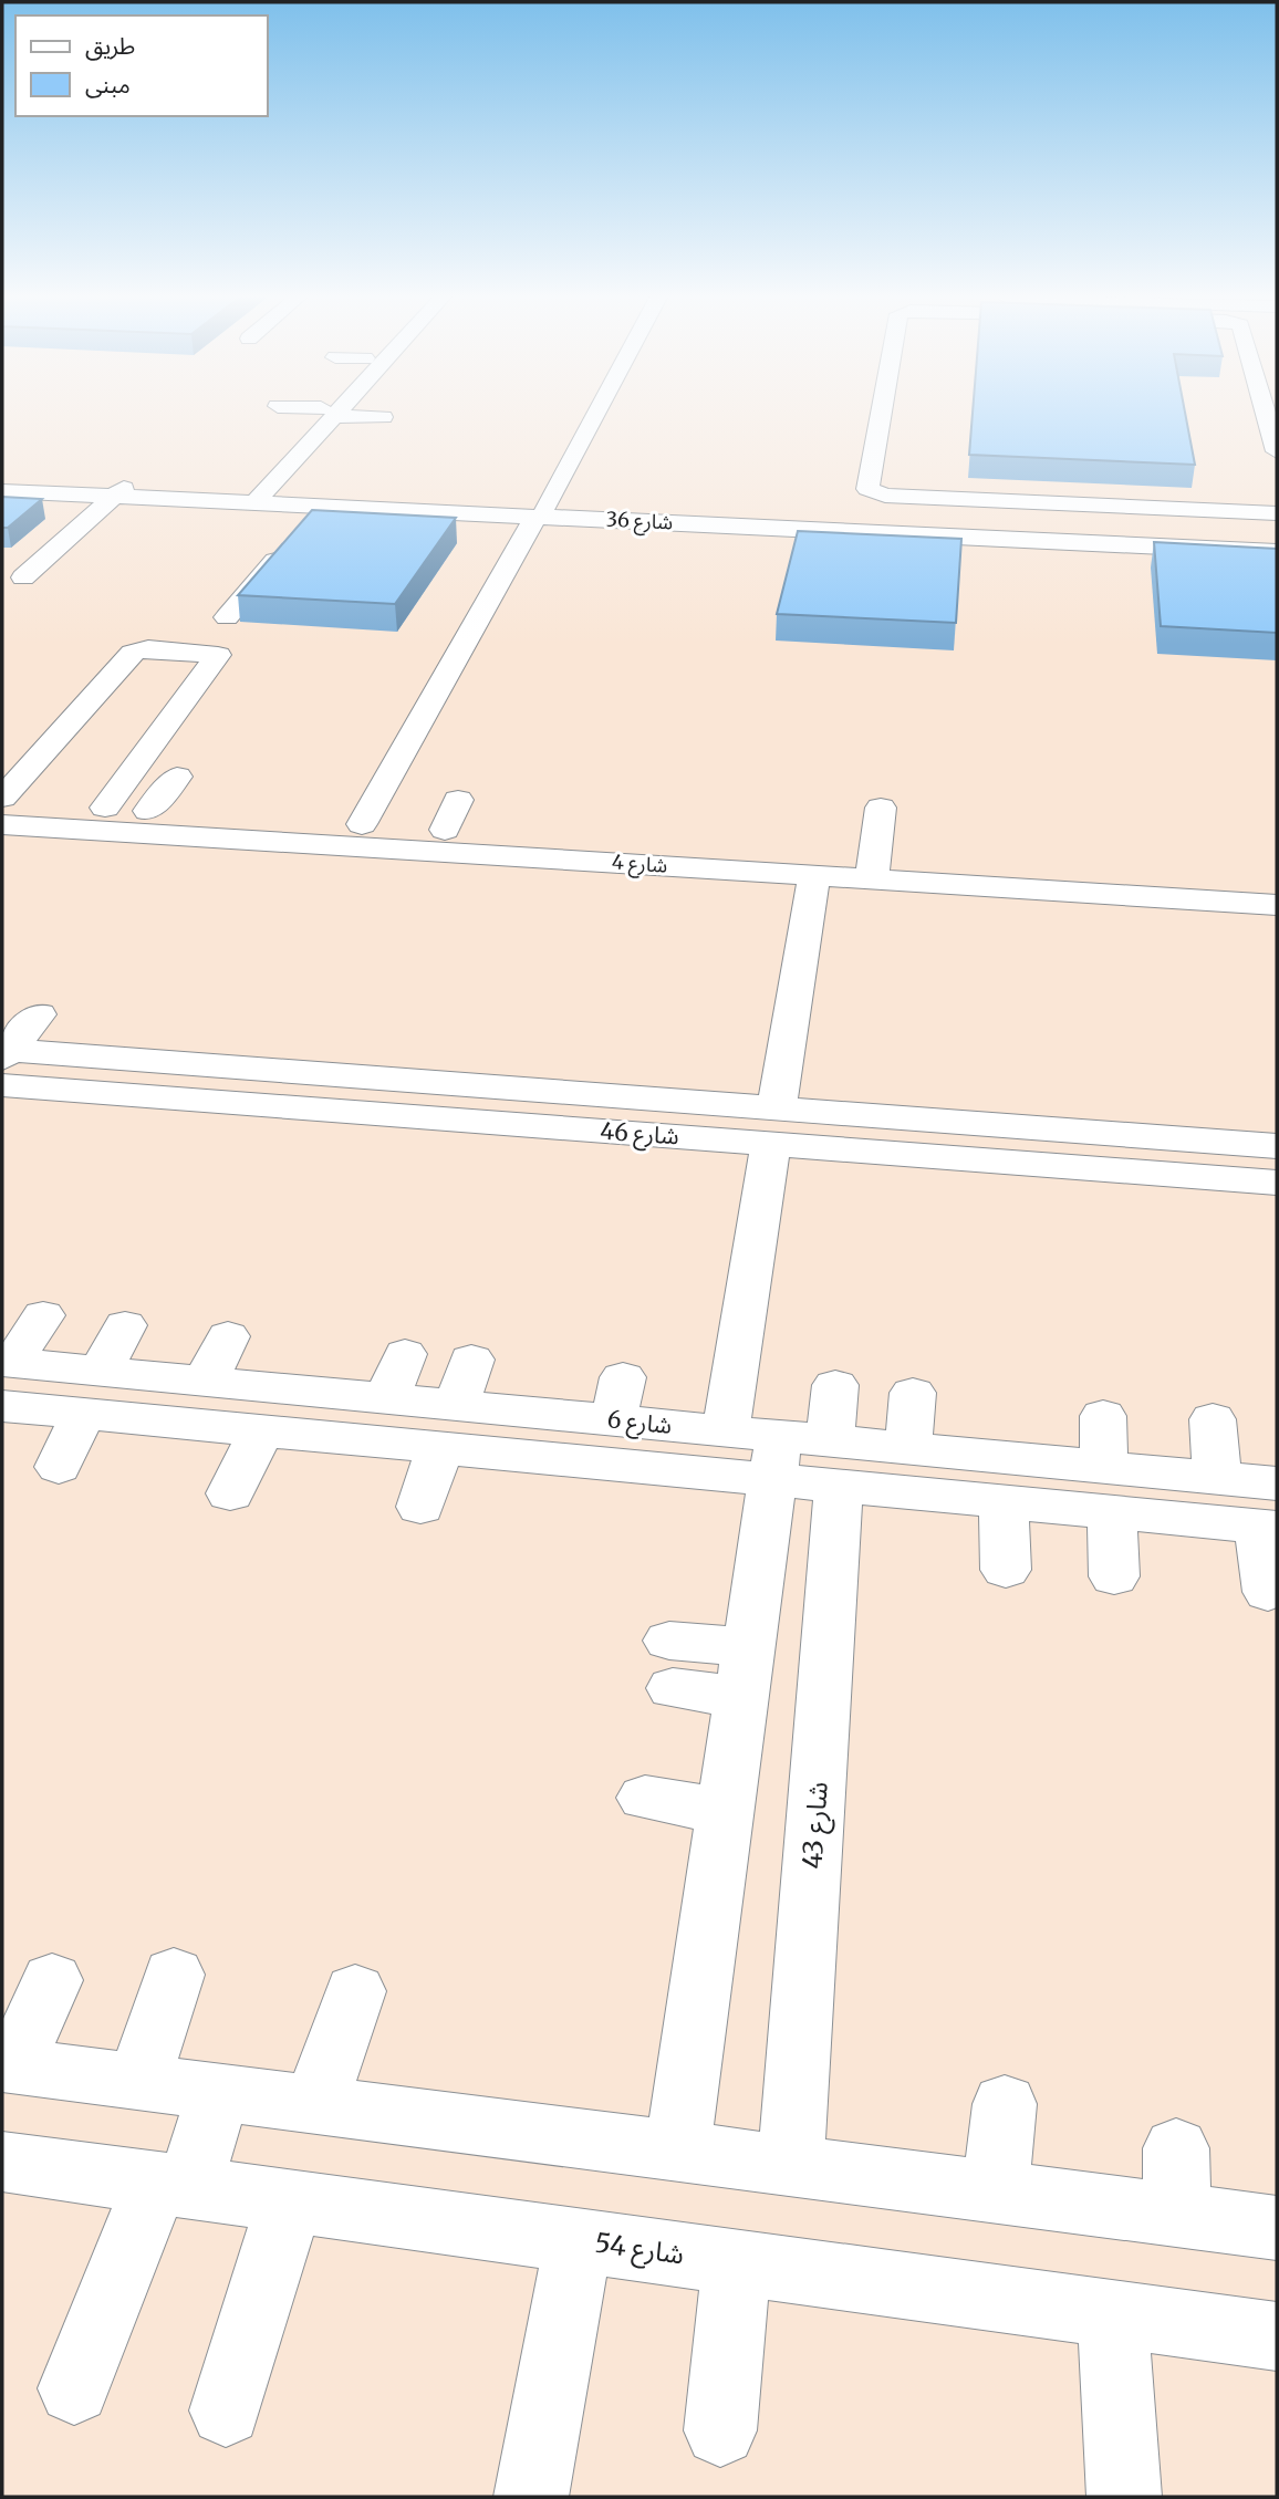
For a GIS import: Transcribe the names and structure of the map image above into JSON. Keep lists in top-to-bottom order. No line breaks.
{"streets":{"street":["شارع 36","شارع 4","شارع 46","شارع 6","شارع 43","شارع 54"]},"crossings":[["شارع 6","شارع 43"]],"legend":["طريق","مبنى"]}
